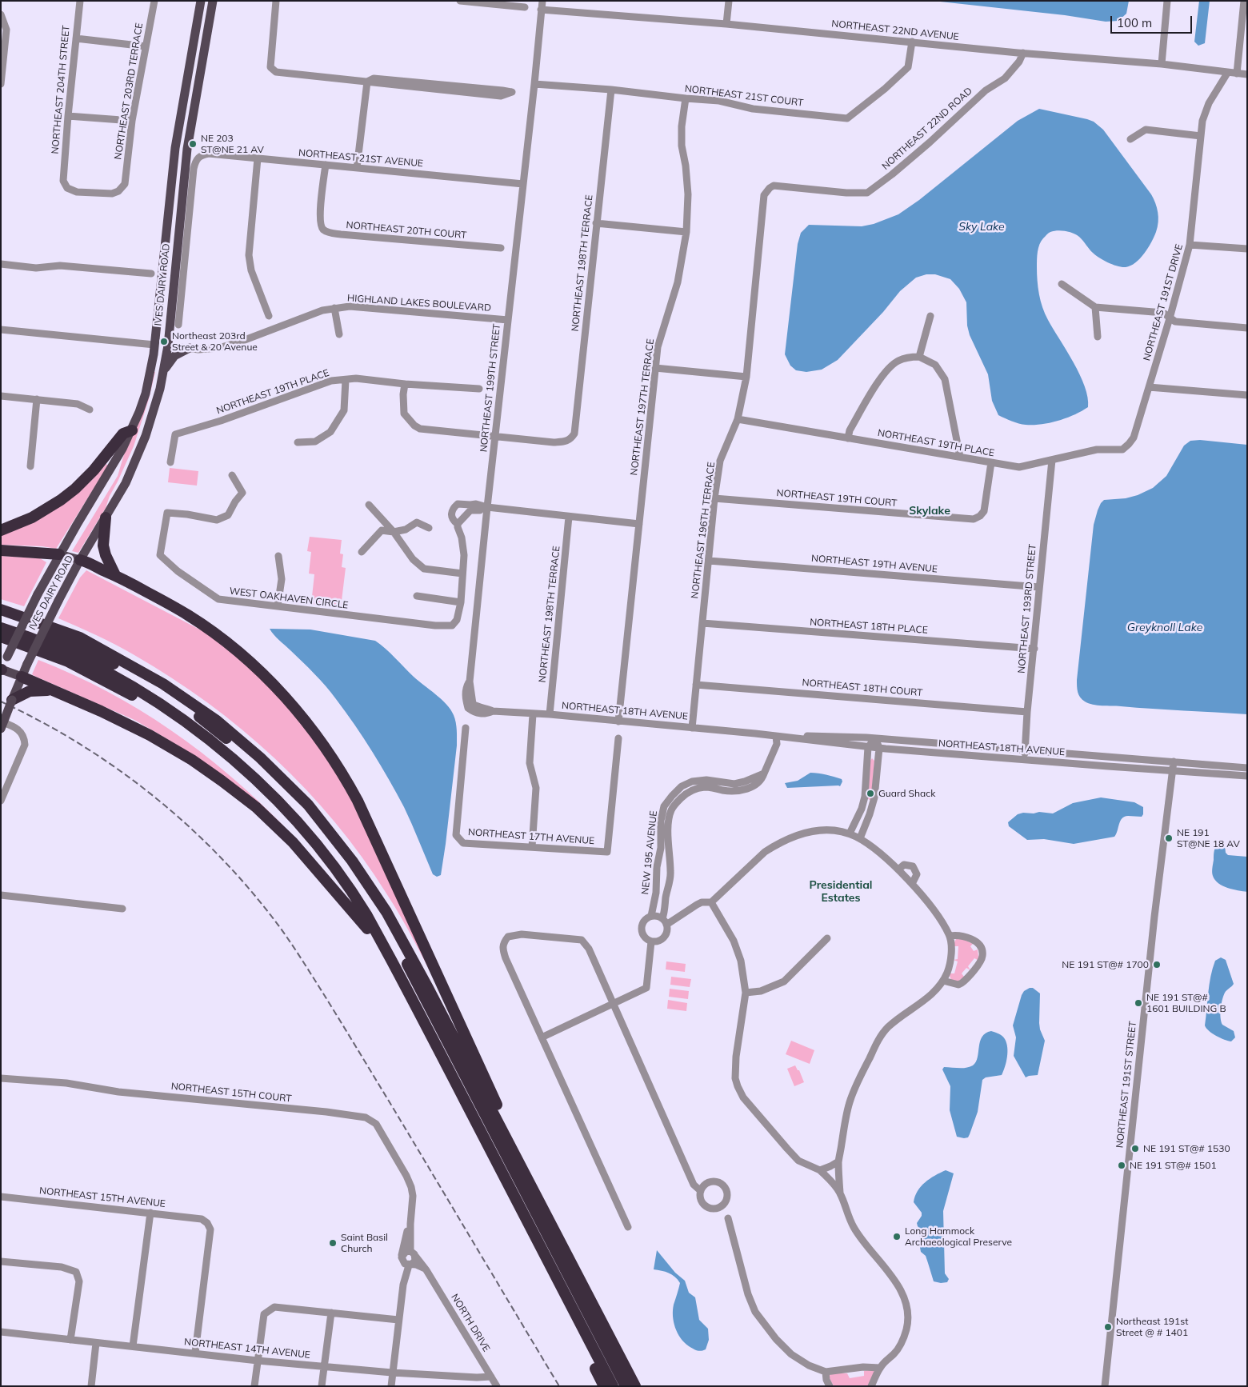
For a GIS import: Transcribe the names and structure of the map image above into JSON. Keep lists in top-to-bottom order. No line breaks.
{"streets":{"main road":["IVES DAIRY ROAD"],"street":["NORTHEAST 22ND AVENUE","NORTHEAST 204TH STREET","NORTHEAST 203RD TERRACE","NORTHEAST 21ST COURT","NORTHEAST 22ND ROAD","NORTHEAST 21ST AVENUE","NORTHEAST 20TH COURT","NORTHEAST 198TH TERRACE","NORTHEAST 191ST DRIVE","HIGHLAND LAKES BOULEVARD","NORTHEAST 199TH STREET","NORTHEAST 19TH PLACE","NORTHEAST 197TH TERRACE","NORTHEAST 19TH COURT","NORTHEAST 196TH TERRACE","NORTHEAST 19TH AVENUE","WEST OAKHAVEN CIRCLE","NORTHEAST 193RD STREET","NORTHEAST 18TH PLACE","NORTHEAST 18TH COURT","NORTHEAST 18TH AVENUE","NORTHEAST 17TH AVENUE","NEW 195 AVENUE","NORTHEAST 191ST STREET","NORTHEAST 15TH COURT","NORTHEAST 15TH AVENUE","NORTH DRIVE","NORTHEAST 14TH AVENUE"]},"crossings":[["NORTHEAST 22ND AVENUE","NORTHEAST 21ST COURT"],["NORTHEAST 22ND AVENUE","NORTHEAST 22ND ROAD"],["NORTHEAST 22ND AVENUE","NORTHEAST 191ST DRIVE"],["NORTHEAST 22ND AVENUE","NORTHEAST 199TH STREET"],["NORTHEAST 204TH STREET","NORTHEAST 203RD TERRACE"],["NORTHEAST 21ST COURT","NORTHEAST 198TH TERRACE"],["NORTHEAST 21ST COURT","NORTHEAST 199TH STREET"],["NORTHEAST 21ST COURT","NORTHEAST 197TH TERRACE"],["NORTHEAST 22ND ROAD","NORTHEAST 196TH TERRACE"],["NORTHEAST 21ST AVENUE","NORTHEAST 20TH COURT"],["NORTHEAST 21ST AVENUE","NORTHEAST 199TH STREET"],["NORTHEAST 198TH TERRACE","NORTHEAST 199TH STREET"],["NORTHEAST 198TH TERRACE","NORTHEAST 18TH AVENUE"],["IVES DAIRY ROAD","HIGHLAND LAKES BOULEVARD"],["NORTHEAST 191ST DRIVE","NORTHEAST 19TH PLACE"],["HIGHLAND LAKES BOULEVARD","NORTHEAST 199TH STREET"],["NORTHEAST 199TH STREET","WEST OAKHAVEN CIRCLE"],["NORTHEAST 199TH STREET","NORTHEAST 18TH AVENUE"],["NORTHEAST 19TH PLACE","NORTHEAST 19TH COURT"],["NORTHEAST 19TH PLACE","NORTHEAST 196TH TERRACE"],["NORTHEAST 19TH PLACE","NORTHEAST 193RD STREET"],["NORTHEAST 197TH TERRACE","NORTHEAST 18TH AVENUE"],["NORTHEAST 19TH COURT","NORTHEAST 196TH TERRACE"],["NORTHEAST 196TH TERRACE","NORTHEAST 19TH AVENUE"],["NORTHEAST 196TH TERRACE","NORTHEAST 18TH PLACE"],["NORTHEAST 196TH TERRACE","NORTHEAST 18TH COURT"],["NORTHEAST 196TH TERRACE","NORTHEAST 18TH AVENUE"],["NORTHEAST 19TH AVENUE","NORTHEAST 193RD STREET"],["NORTHEAST 193RD STREET","NORTHEAST 18TH PLACE"],["NORTHEAST 193RD STREET","NORTHEAST 18TH COURT"],["NORTHEAST 193RD STREET","NORTHEAST 18TH AVENUE"],["NORTHEAST 18TH AVENUE","NEW 195 AVENUE"],["NORTHEAST 18TH AVENUE","NORTHEAST 191ST STREET"],["NORTHEAST 15TH AVENUE","NORTHEAST 14TH AVENUE"],["NORTH DRIVE","NORTHEAST 14TH AVENUE"]],"districts":["Skylake","Presidential Estates"],"water":["Sky Lake","Greyknoll Lake"],"places":["NE 203 ST@NE 21 AV","Northeast 203rd Street & 20 Avenue","Guard Shack","NE 191 ST@NE 18 AV","NE 191 ST@# 1700","NE 191 ST@# 1601 BUILDING B","NE 191 ST@# 1530","NE 191 ST@# 1501","Long Hammock Archaeological Preserve","Saint Basil Church","Northeast 191st Street @ # 1401"],"scale_bar":"100 m"}
